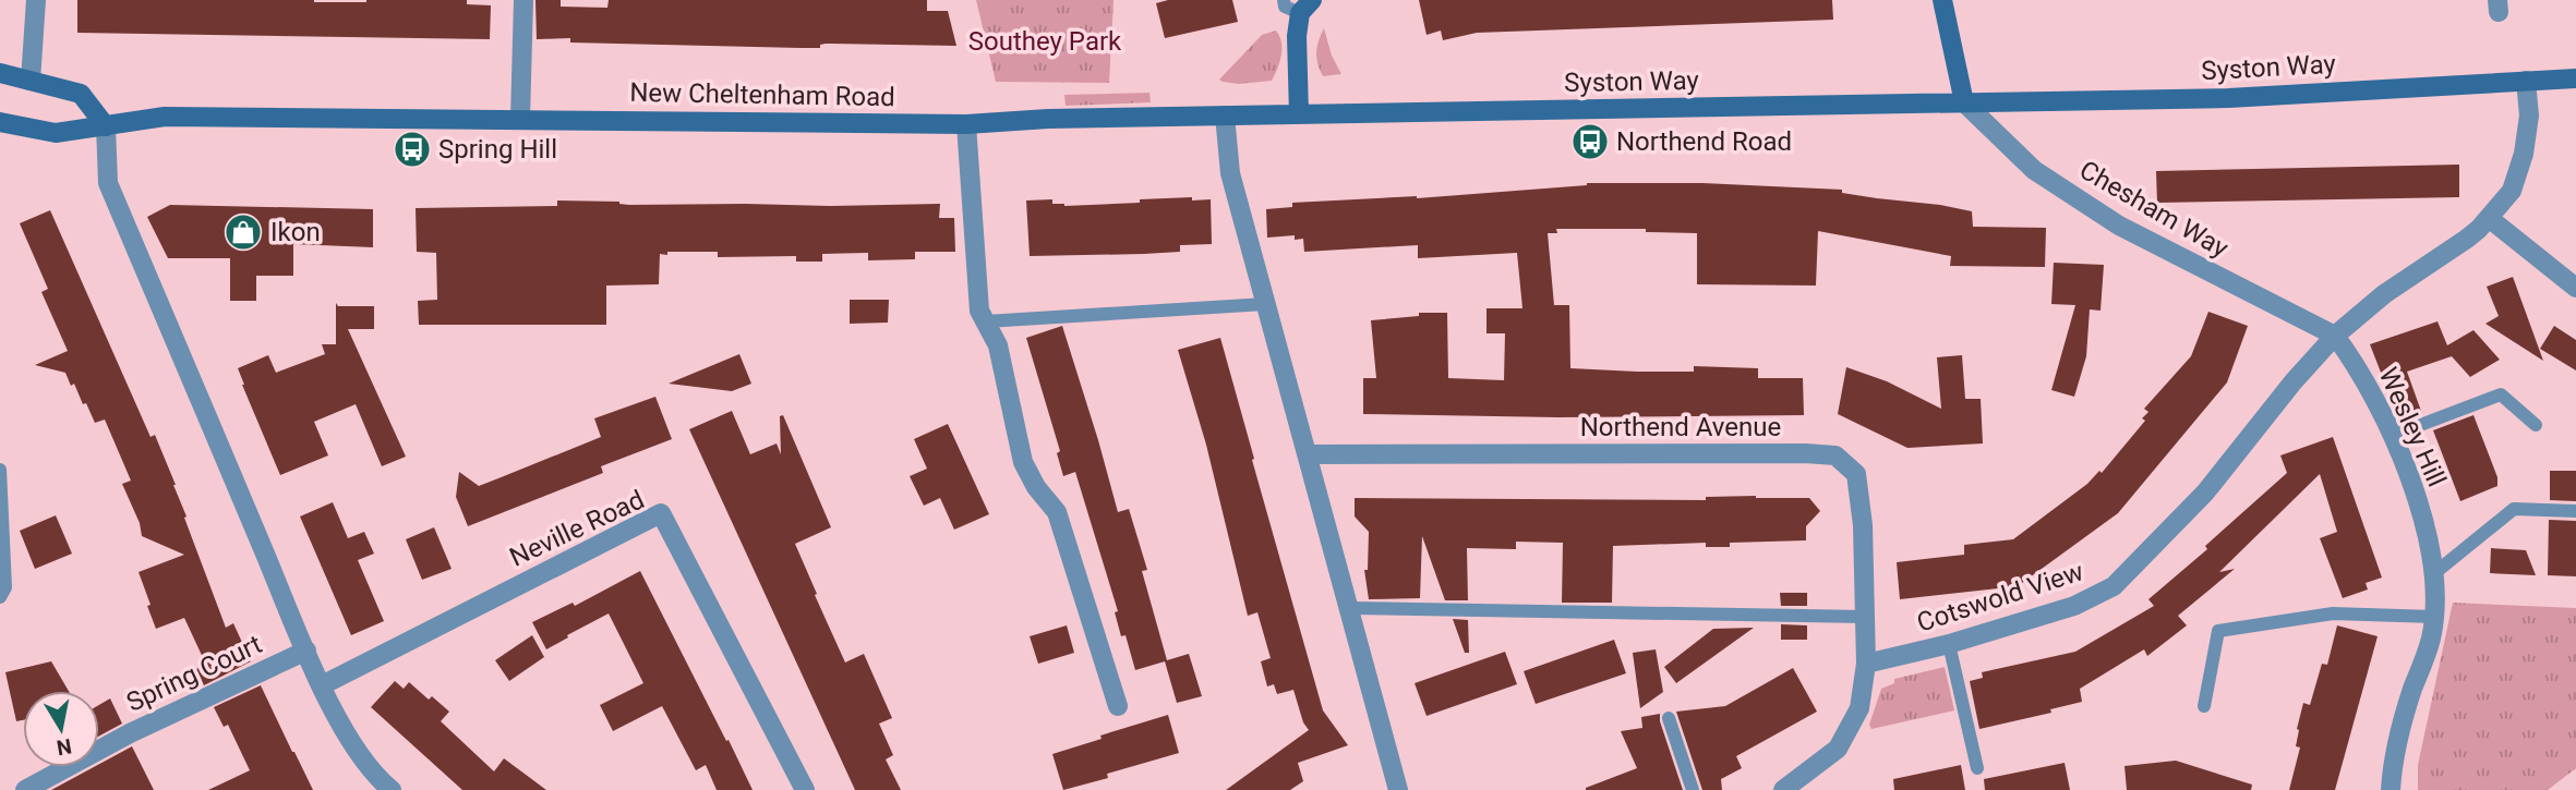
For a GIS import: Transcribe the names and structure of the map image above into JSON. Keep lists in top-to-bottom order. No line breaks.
{"streets":{"street":["Syston Way","New Cheltenham Road","Chesham Way","Northend Avenue","Wesley Hill","Neville Road","Cotswold View","Spring Court"]},"crossings":[["Syston Way","New Cheltenham Road"],["Syston Way","Chesham Way"],["Chesham Way","Wesley Hill"],["Chesham Way","Cotswold View"],["Northend Avenue","Cotswold View"],["Wesley Hill","Cotswold View"]],"parks":["Southey Park"],"places":{"bus stop":["Northend Road","Spring Hill"],"shop":["Ikon"]},"north":"bottom"}
